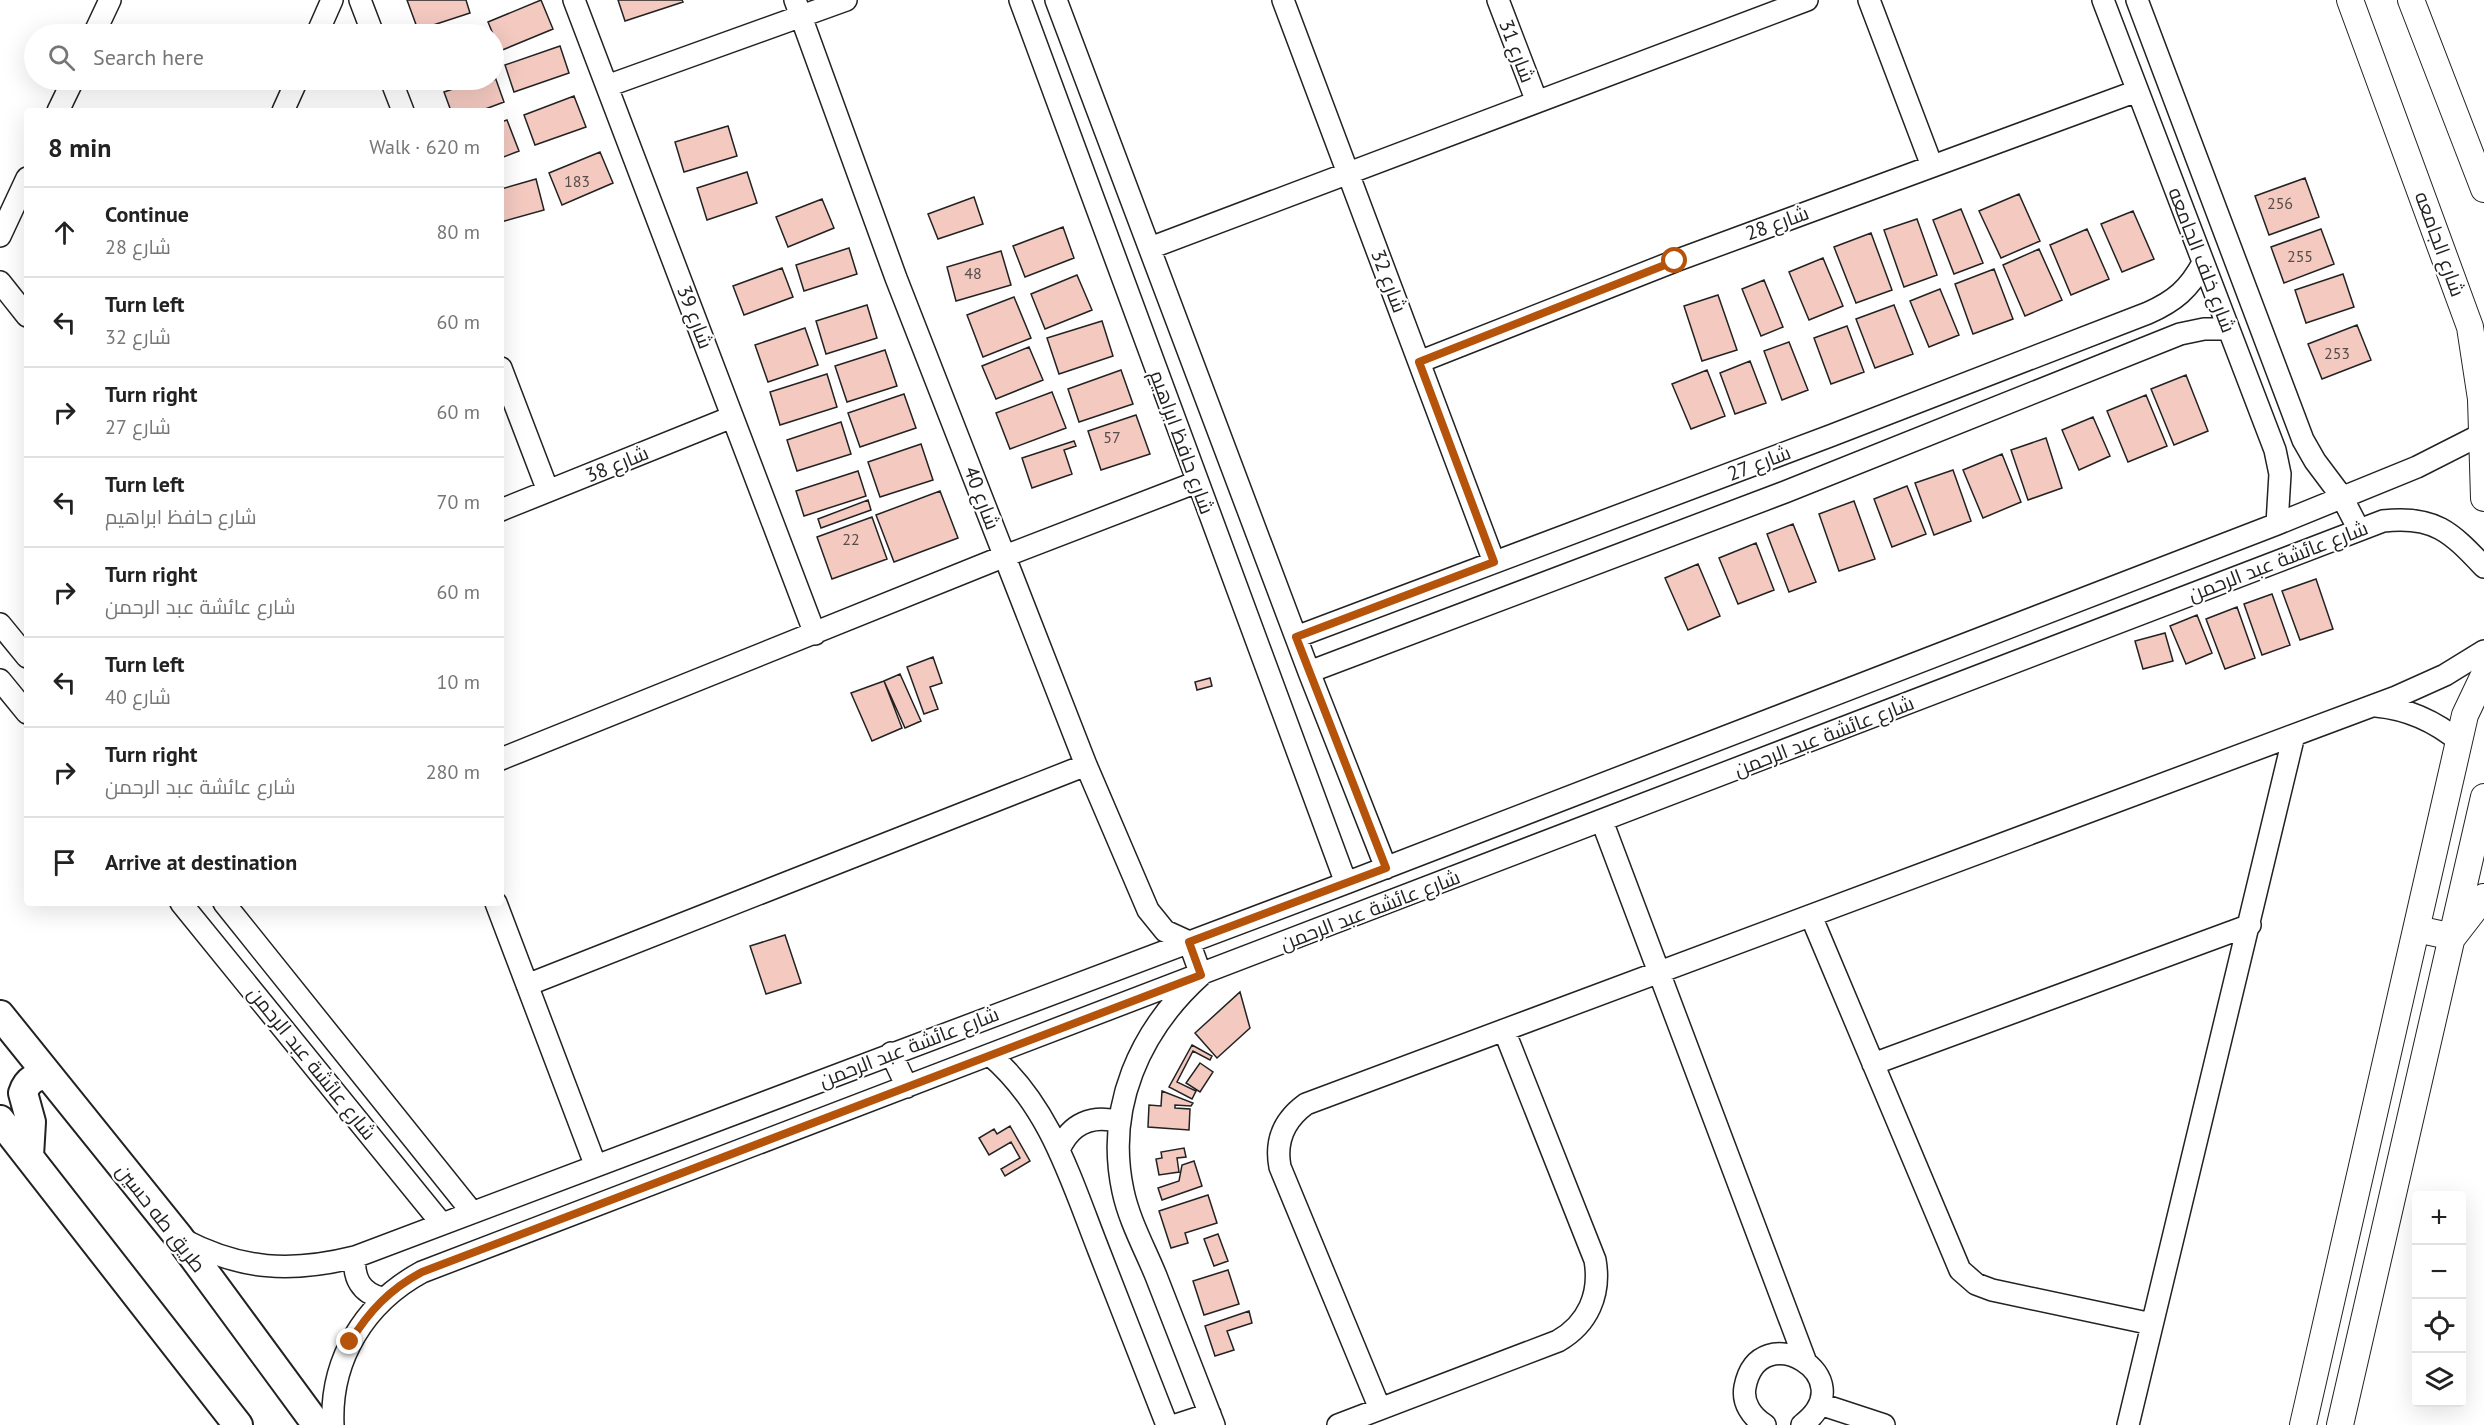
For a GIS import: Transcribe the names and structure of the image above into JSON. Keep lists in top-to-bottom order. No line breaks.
{"streets":{"main road":["طريق طه حسين"],"street":["شارع 31","شارع 28","شارع الجامعه","شارع خلف الجامعه","شارع 32","شارع 39","شارع حافظ ابراهيم","شارع 27","شارع 38","شارع 40","شارع عائشة عبد الرحمن"]},"crossings":[["شارع 28","شارع خلف الجامعه"],["شارع 28","شارع 32"],["شارع الجامعه","شارع عائشة عبد الرحمن"],["شارع خلف الجامعه","شارع 27"],["شارع خلف الجامعه","شارع عائشة عبد الرحمن"],["شارع 32","شارع 27"],["شارع 39","شارع 38"],["شارع حافظ ابراهيم","شارع 27"],["شارع حافظ ابراهيم","شارع عائشة عبد الرحمن"],["شارع 40","شارع عائشة عبد الرحمن"],["شارع عائشة عبد الرحمن","طريق طه حسين"]],"house_numbers":["183","256","255","48","253","57","22"],"page":{"search":"Search here","heading":["8 min","Walk · 620 m"],"list":[["Continue","شارع 28","80 m"],["Turn left","شارع 32","60 m"],["Turn right","شارع 27","60 m"],["Turn left","شارع حافظ ابراهيم","70 m"],["Turn right","شارع عائشة عبد الرحمن","60 m"],["Turn left","شارع 40","10 m"],["Turn right","شارع عائشة عبد الرحمن","280 m"],"Arrive at destination"],"map_buttons":["+","−"]}}
